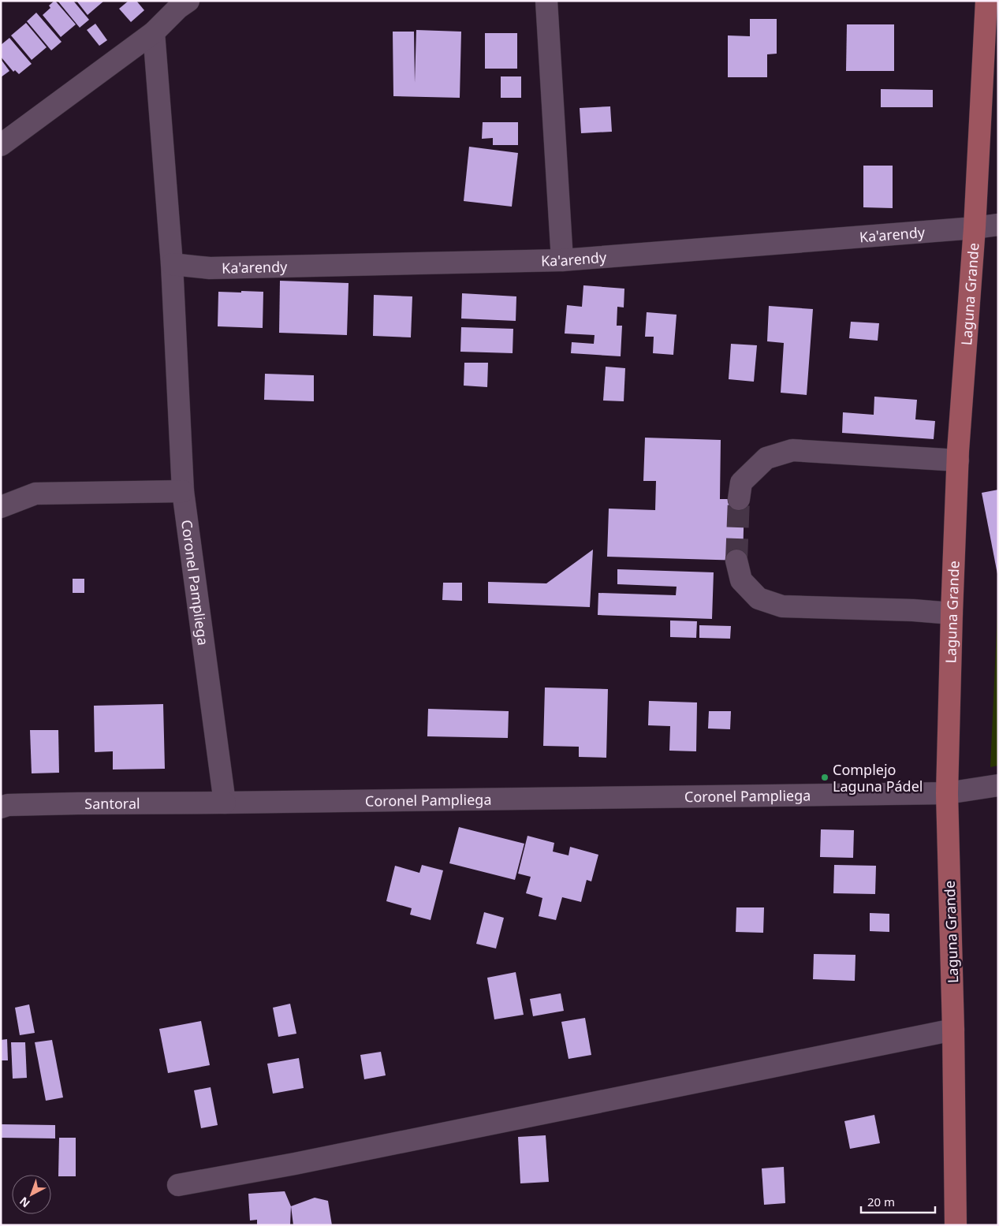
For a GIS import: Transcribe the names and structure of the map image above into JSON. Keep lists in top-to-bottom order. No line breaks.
{"streets":{"main road":["Laguna Grande"],"street":["Ka'arendy","Coronel Pampliega","Santoral"]},"crossings":[["Ka'arendy","Laguna Grande"],["Ka'arendy","Coronel Pampliega"],["Laguna Grande","Coronel Pampliega"],["Coronel Pampliega","Santoral"]],"places":["Complejo Laguna Pádel"],"scale_bar":"20 m","north":"bottom left"}
